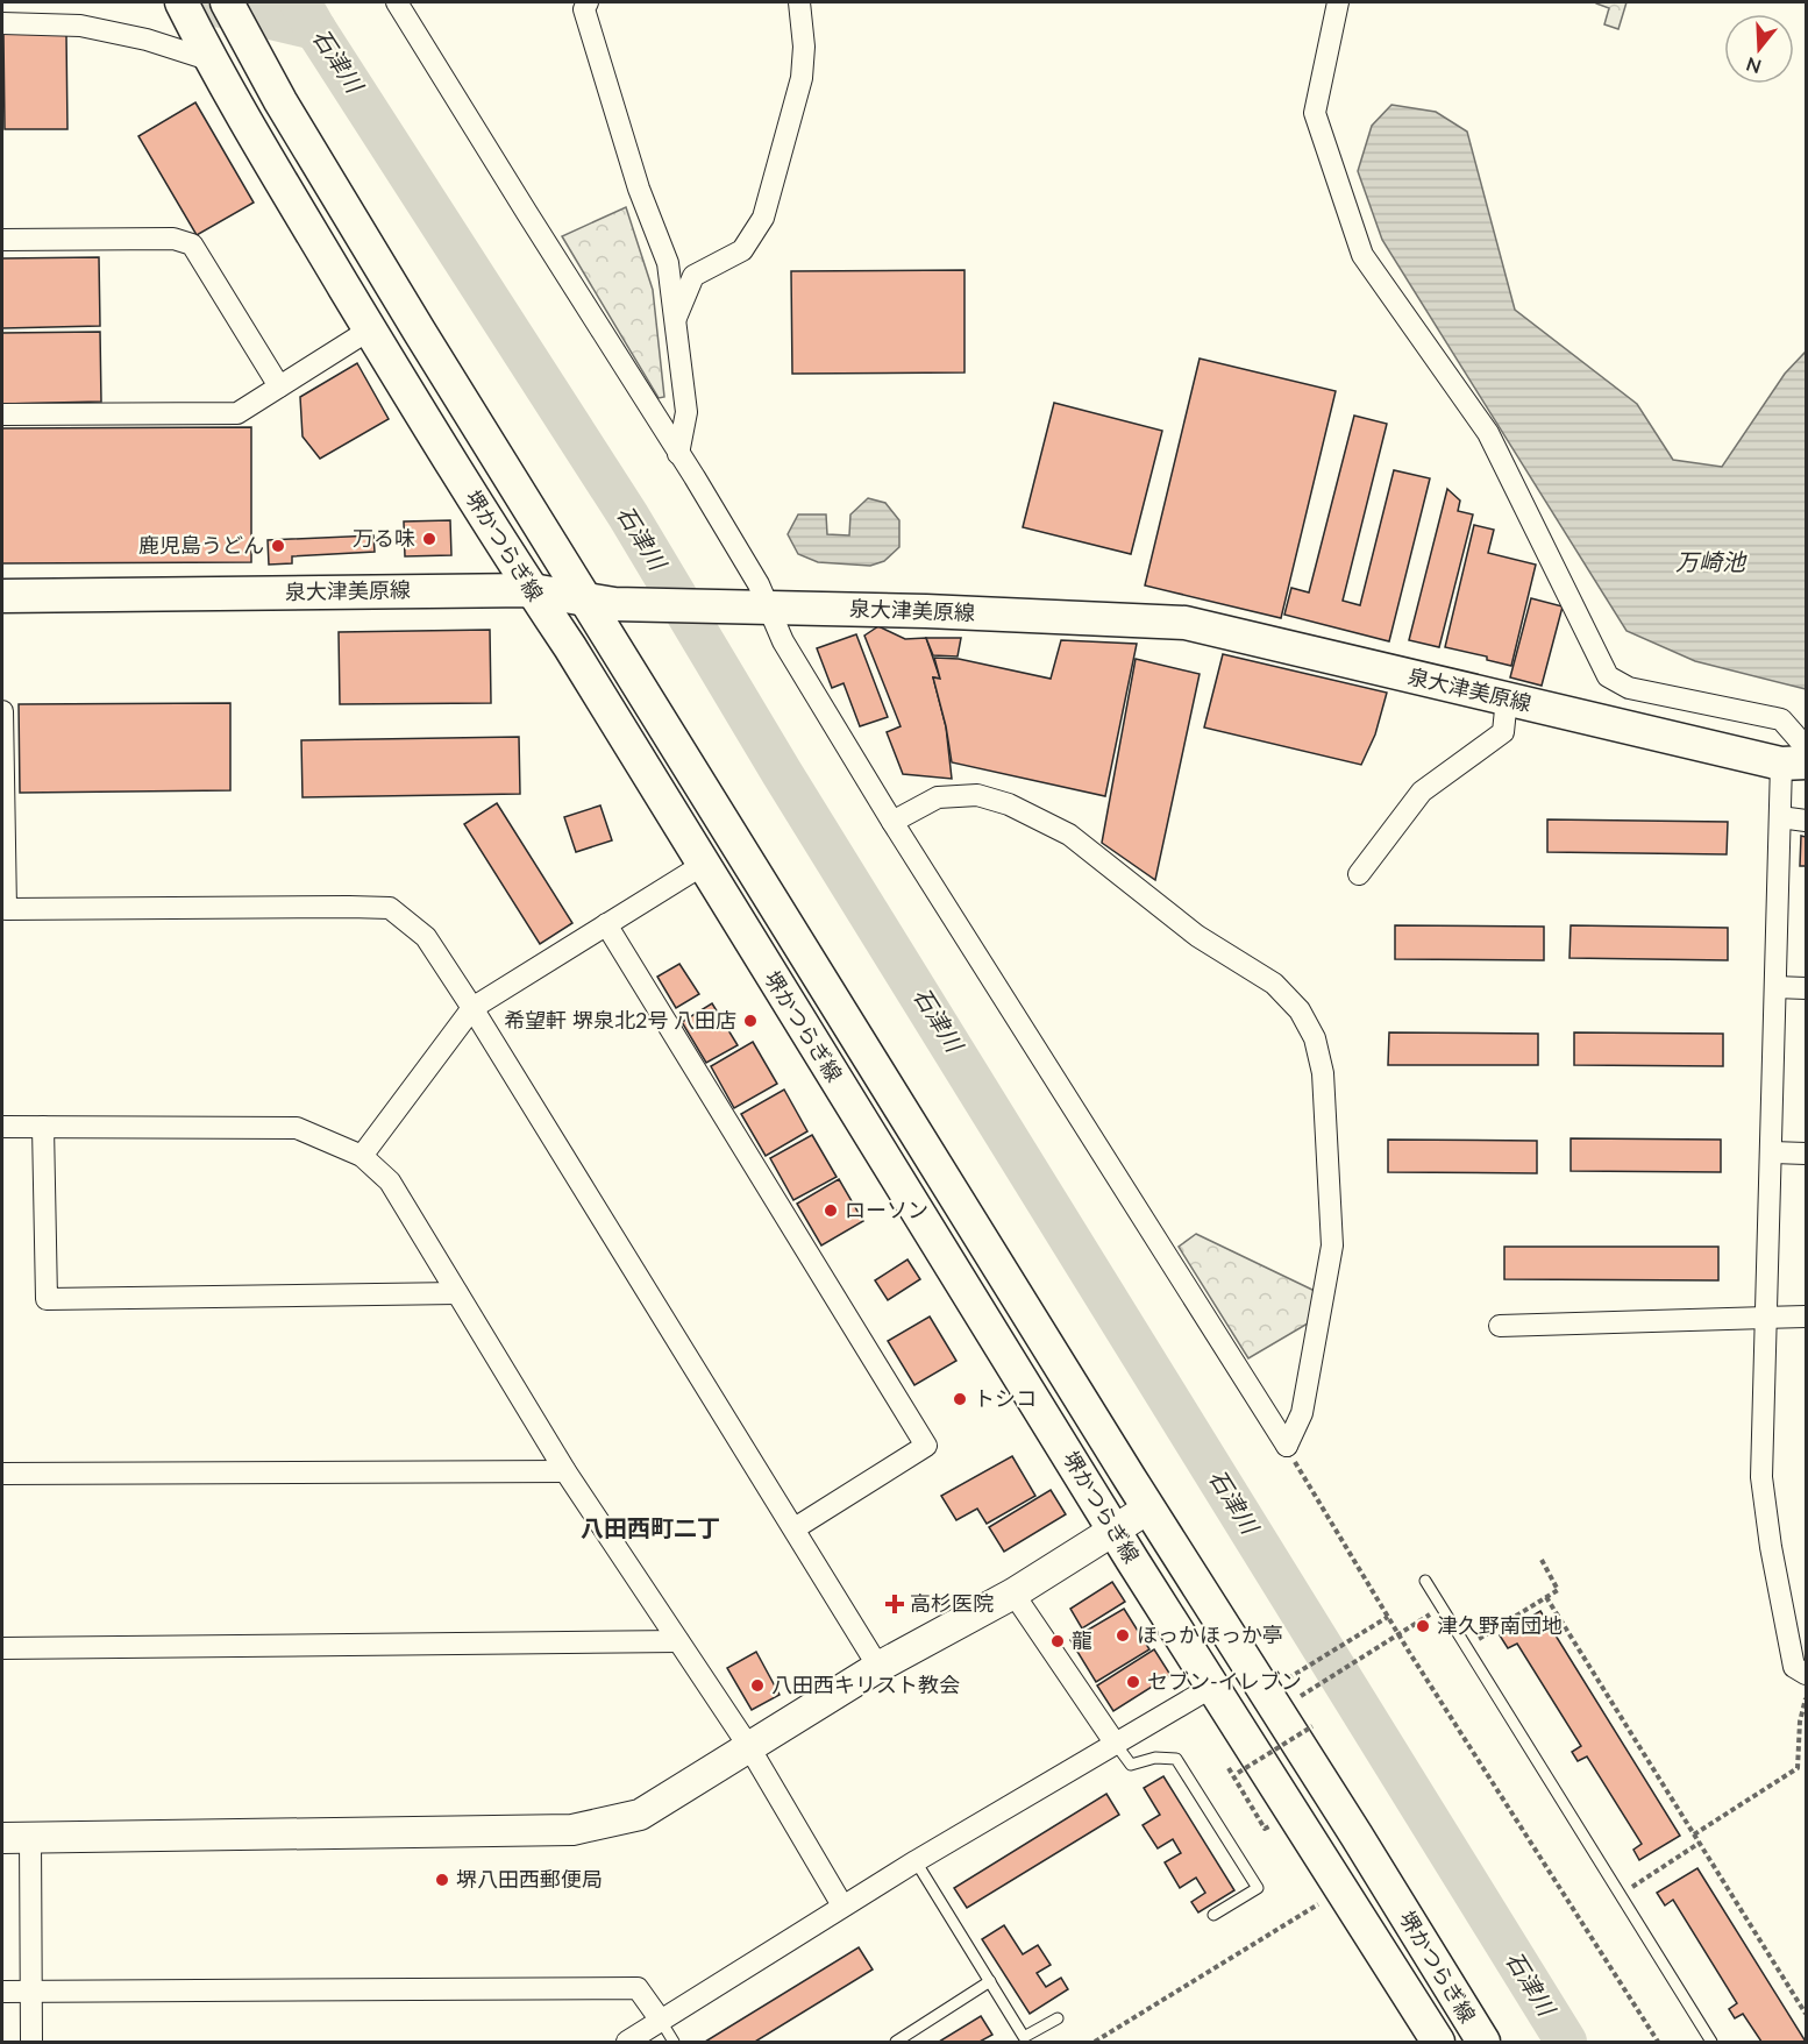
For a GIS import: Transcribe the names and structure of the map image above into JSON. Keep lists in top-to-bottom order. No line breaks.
{"streets":{"main road":["堺かつらぎ線","泉大津美原線"]},"crossings":[["堺かつらぎ線","泉大津美原線"]],"districts":["八田西町二丁"],"water":["石津川","万崎池"],"places":{"other":["万る味","鹿児島うどん","希望軒 堺泉北2号 八田店","ローソン","トシコ","津久野南団地","ほっかほっか亭","龍","セブン-イレブン","八田西キリスト教会","堺八田西郵便局"],"health":["高杉医院"]},"north":"bottom"}
